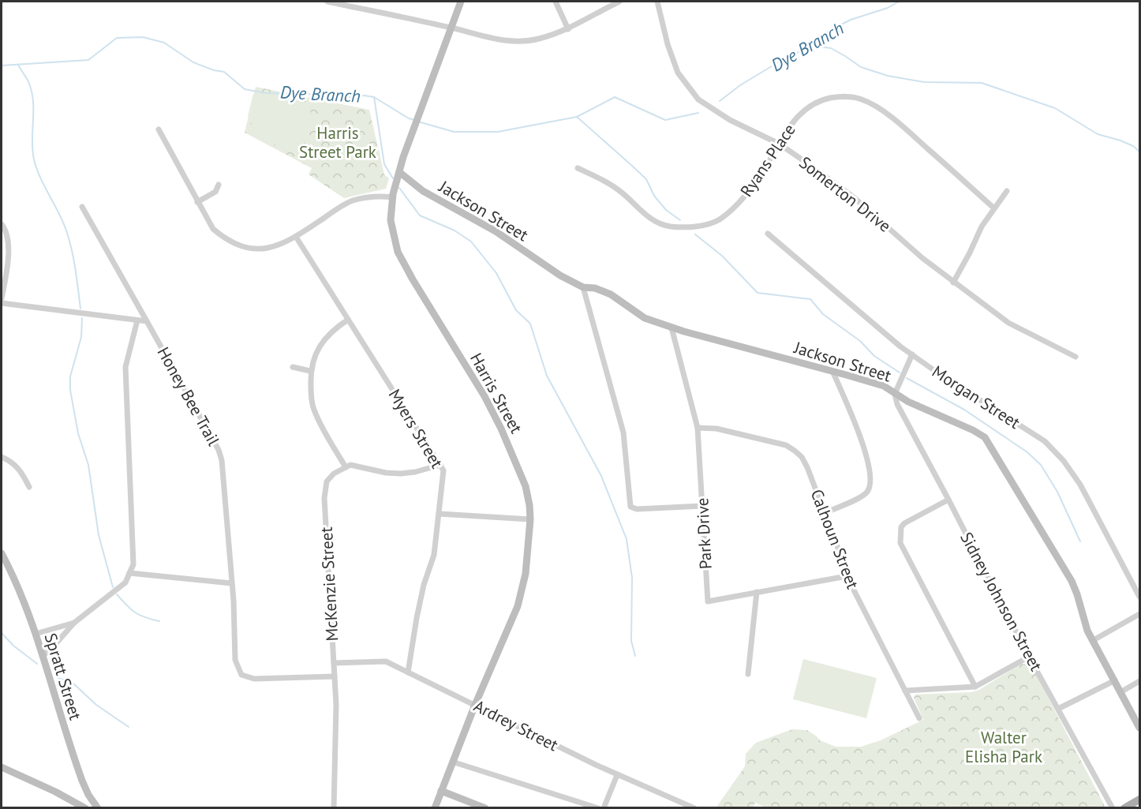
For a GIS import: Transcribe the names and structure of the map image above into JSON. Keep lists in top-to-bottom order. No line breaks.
{"streets":{"street":["Ryans Place","Somerton Drive","Jackson Street","Harris Street","Honey Bee Trail","Morgan Street","Myers Street","Park Drive","Calhoun Street","McKenzie Street","Sidney Johnson Street","Spratt Street","Ardrey Street"]},"crossings":[["Ryans Place","Somerton Drive"],["Jackson Street","Harris Street"],["Jackson Street","Park Drive"],["Jackson Street","Sidney Johnson Street"],["Harris Street","Ardrey Street"],["Honey Bee Trail","McKenzie Street"],["Myers Street","Ardrey Street"],["Park Drive","Calhoun Street"],["McKenzie Street","Ardrey Street"]],"water":["Dye Branch"],"parks":["Harris Street Park","Walter Elisha Park"]}
